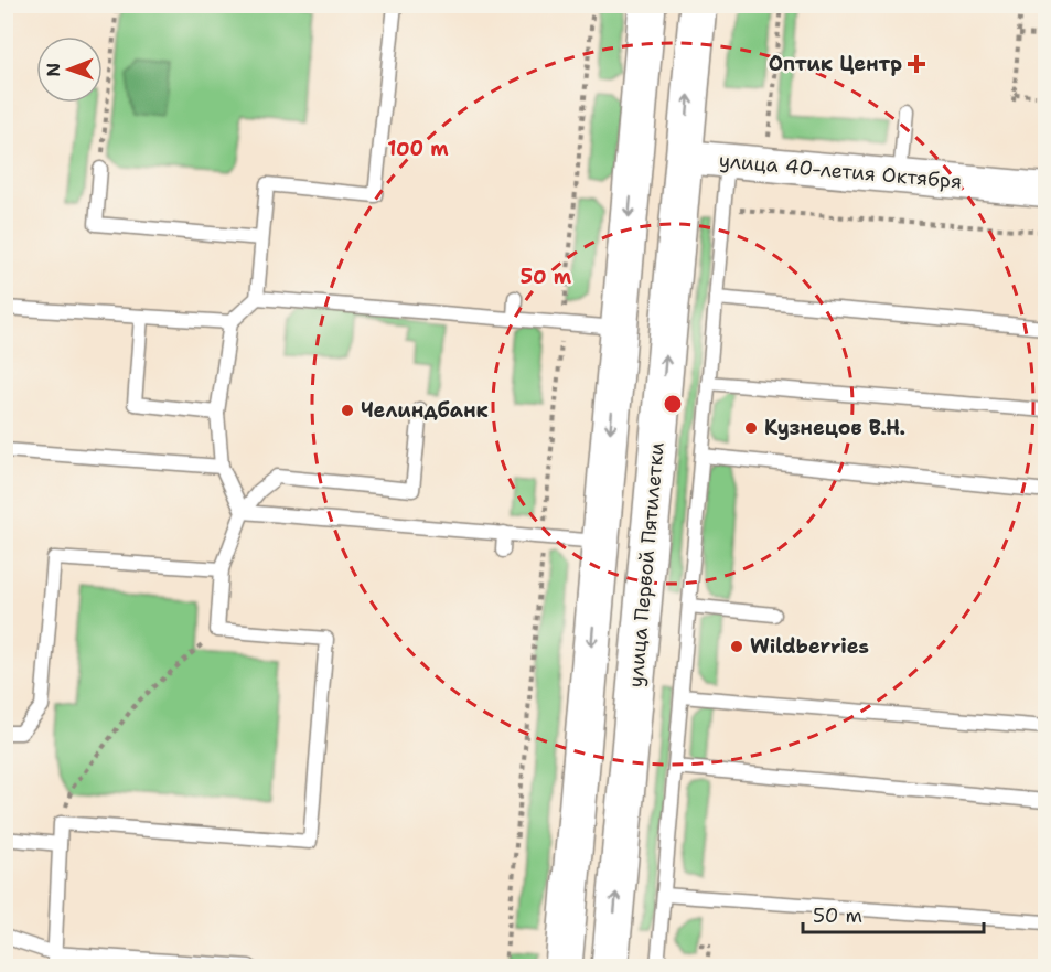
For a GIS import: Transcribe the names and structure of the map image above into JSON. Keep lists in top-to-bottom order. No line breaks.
{"streets":{"main road":["улица 40-летия Октября","улица Первой Пятилетки"]},"crossings":[["улица 40-летия Октября","улица Первой Пятилетки"]],"places":{"health":["Оптик Центр"],"other":["Челиндбанк","Кузнецов В.Н.","Wildberries"]},"scale_bar":"50 m","north":"left","rings":["100 m","50 m"]}
